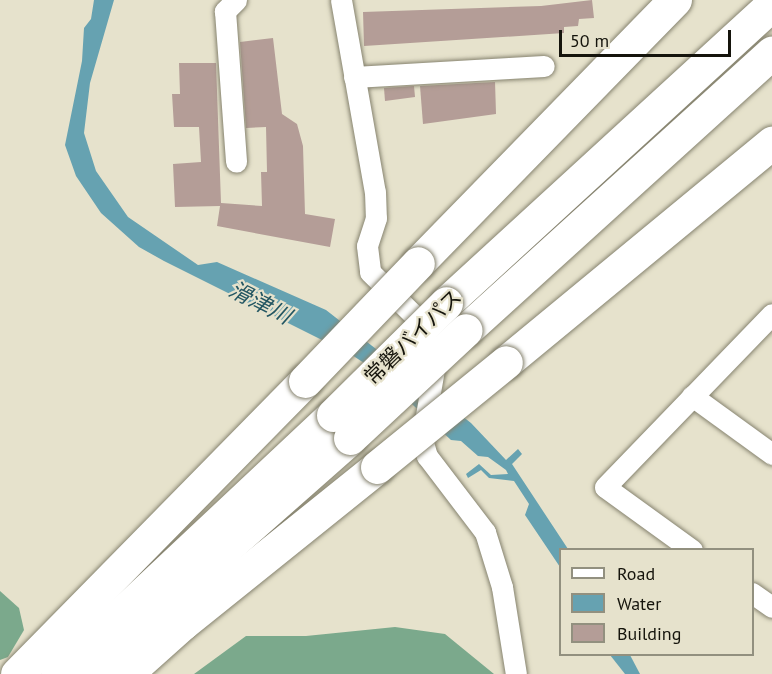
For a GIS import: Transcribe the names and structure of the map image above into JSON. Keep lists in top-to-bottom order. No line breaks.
{"streets":{"highway":["常磐バイパス"]},"water":["滑津川"],"legend":["Road","Water","Building"],"scale_bar":"50 m"}
